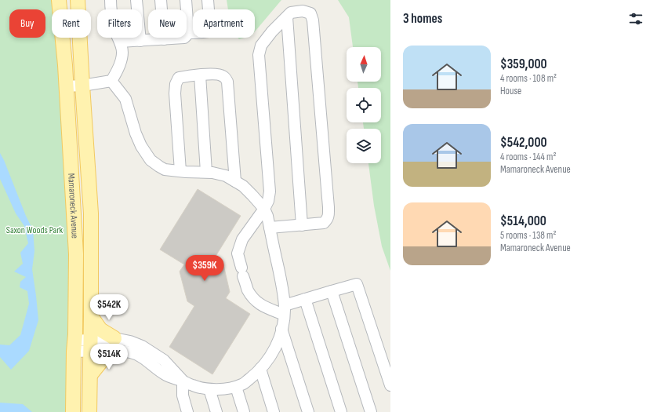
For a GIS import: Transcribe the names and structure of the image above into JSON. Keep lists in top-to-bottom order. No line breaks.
{"streets":{"main road":["Mamaroneck Avenue"]},"parks":["Saxon Woods Park"],"north":"top","page":{"heading":"3 homes","chip":["Buy","Rent","Filters","New","Apartment"],"list":[{"name":"$359,000","note":"4 rooms · 108 m² · House"},{"name":"$542,000","note":"4 rooms · 144 m² · Mamaroneck Avenue"},{"name":"$514,000","note":"5 rooms · 138 m² · Mamaroneck Avenue"}],"price":["$359K","$542K","$514K"]}}
